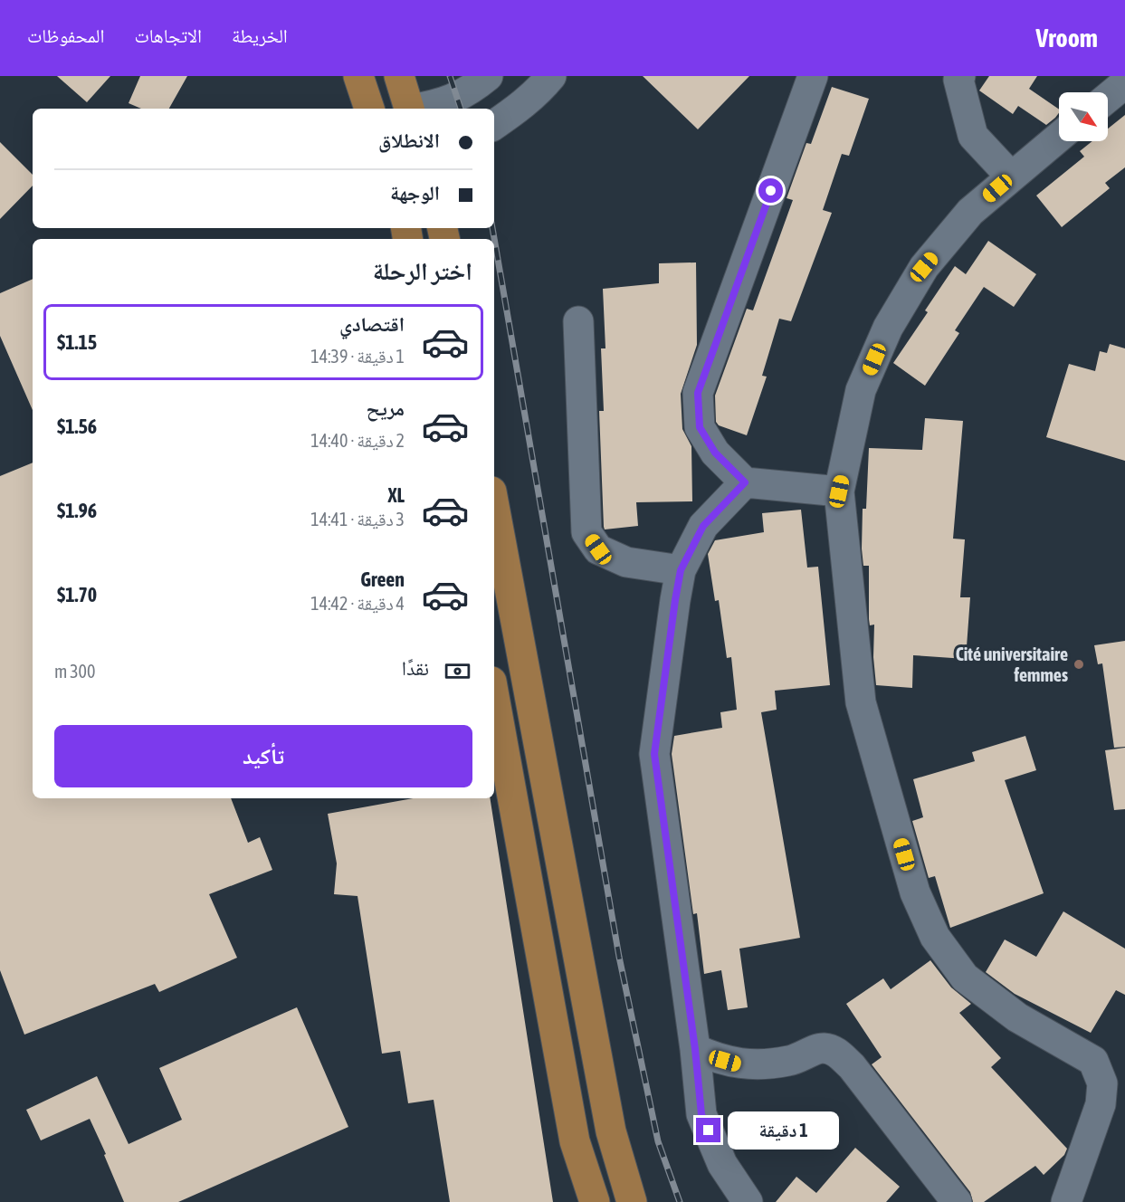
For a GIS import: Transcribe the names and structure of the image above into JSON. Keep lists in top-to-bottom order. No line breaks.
{"places":["Cité universitaire femmes"],"north":"bottom right","page":{"header":"Vroom","nav":["الخريطة","الاتجاهات","المحفوظات"],"banner":["الانطلاق","الوجهة"],"heading":"اختر الرحلة","list":[{"name":"اقتصادي","note":"1 دقيقة · 14:39","value":"$1.15"},{"name":"مريح","note":"2 دقيقة · 14:40","value":"$1.56"},{"name":"XL","note":"3 دقيقة · 14:41","value":"$1.96"},{"name":"Green","note":"4 دقيقة · 14:42","value":"$1.70"}],"pay":["نقدًا","300 m"],"buttons":"تأكيد","bubble":"1 دقيقة"}}
